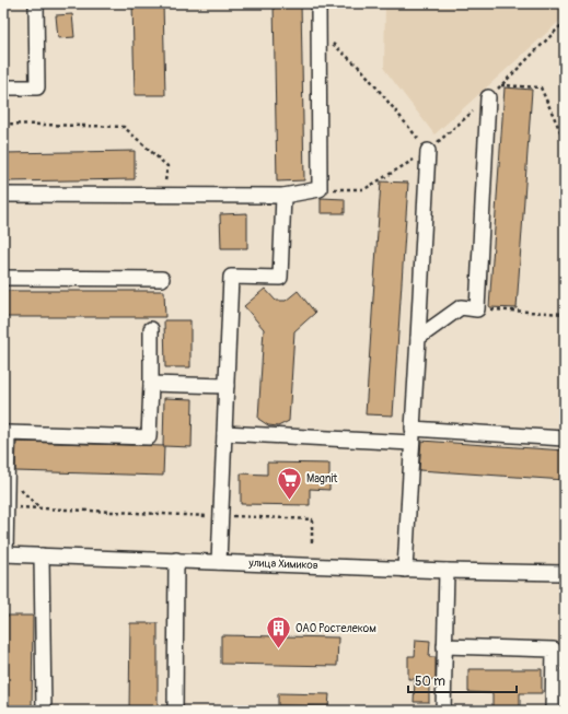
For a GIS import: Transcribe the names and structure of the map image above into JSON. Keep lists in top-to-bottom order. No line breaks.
{"streets":{"street":["улица Химиков"]},"places":{"supermarket":["Magnit"],"building":["ОАО Ростелеком"]},"scale_bar":"50 m"}
